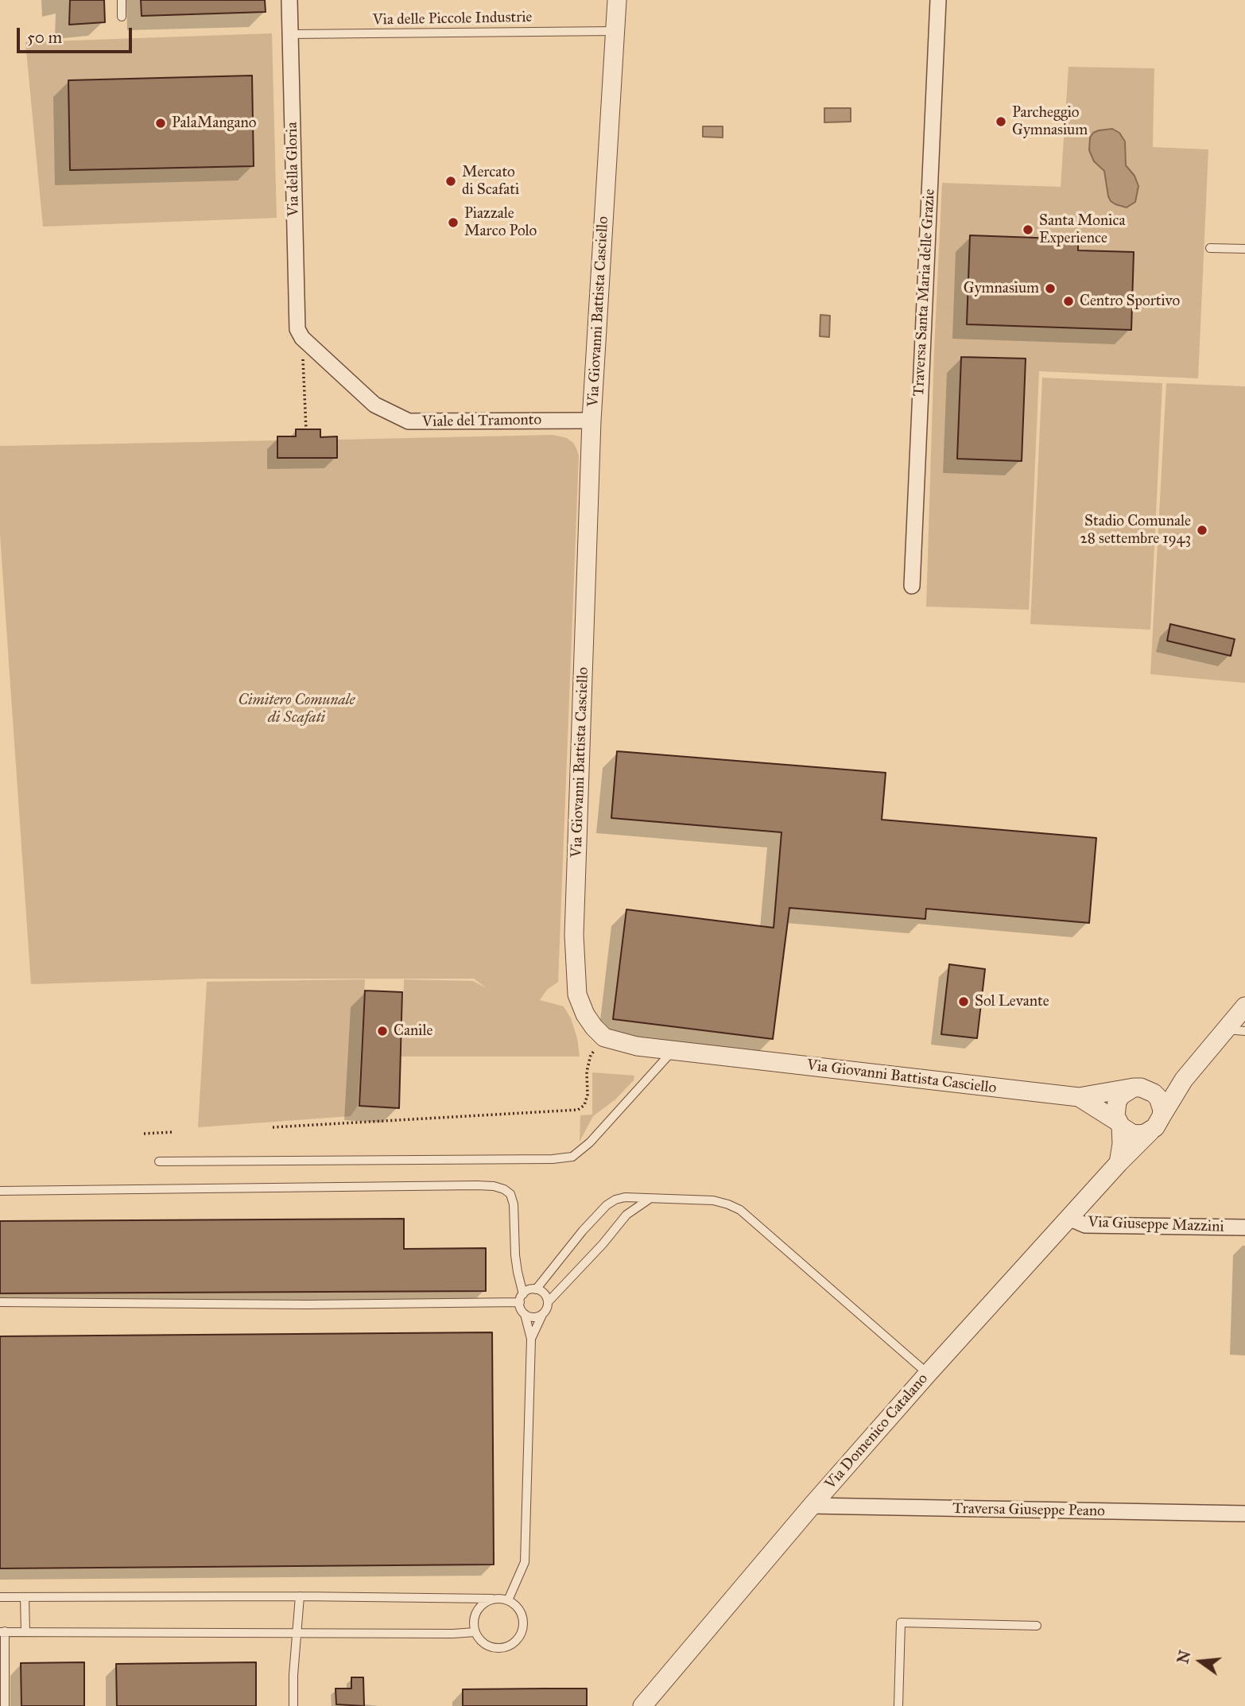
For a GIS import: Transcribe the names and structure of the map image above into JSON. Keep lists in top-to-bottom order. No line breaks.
{"streets":{"street":["Via della Gloria","Traversa Santa Maria delle Grazie","Via Giovanni Battista Casciello","Viale del Tramonto","Via Giuseppe Mazzini","Via Domenico Catalano","Traversa Giuseppe Peano"],"lane":["Via delle Piccole Industrie"]},"crossings":[["Via delle Piccole Industrie","Via della Gloria"],["Via delle Piccole Industrie","Via Giovanni Battista Casciello"],["Via della Gloria","Viale del Tramonto"],["Via Giovanni Battista Casciello","Viale del Tramonto"],["Via Giovanni Battista Casciello","Via Domenico Catalano"],["Via Giuseppe Mazzini","Via Domenico Catalano"],["Via Domenico Catalano","Traversa Giuseppe Peano"]],"parks":["Cimitero Comunale di Scafati"],"places":["Parcheggio Gymnasium","PalaMangano","Mercato di Scafati","Piazzale Marco Polo","Santa Monica Experience","Gymnasium","Centro Sportivo","Stadio Comunale 28 settembre 1943","Sol Levante","Canile"],"scale_bar":"50 m","north":"left"}
